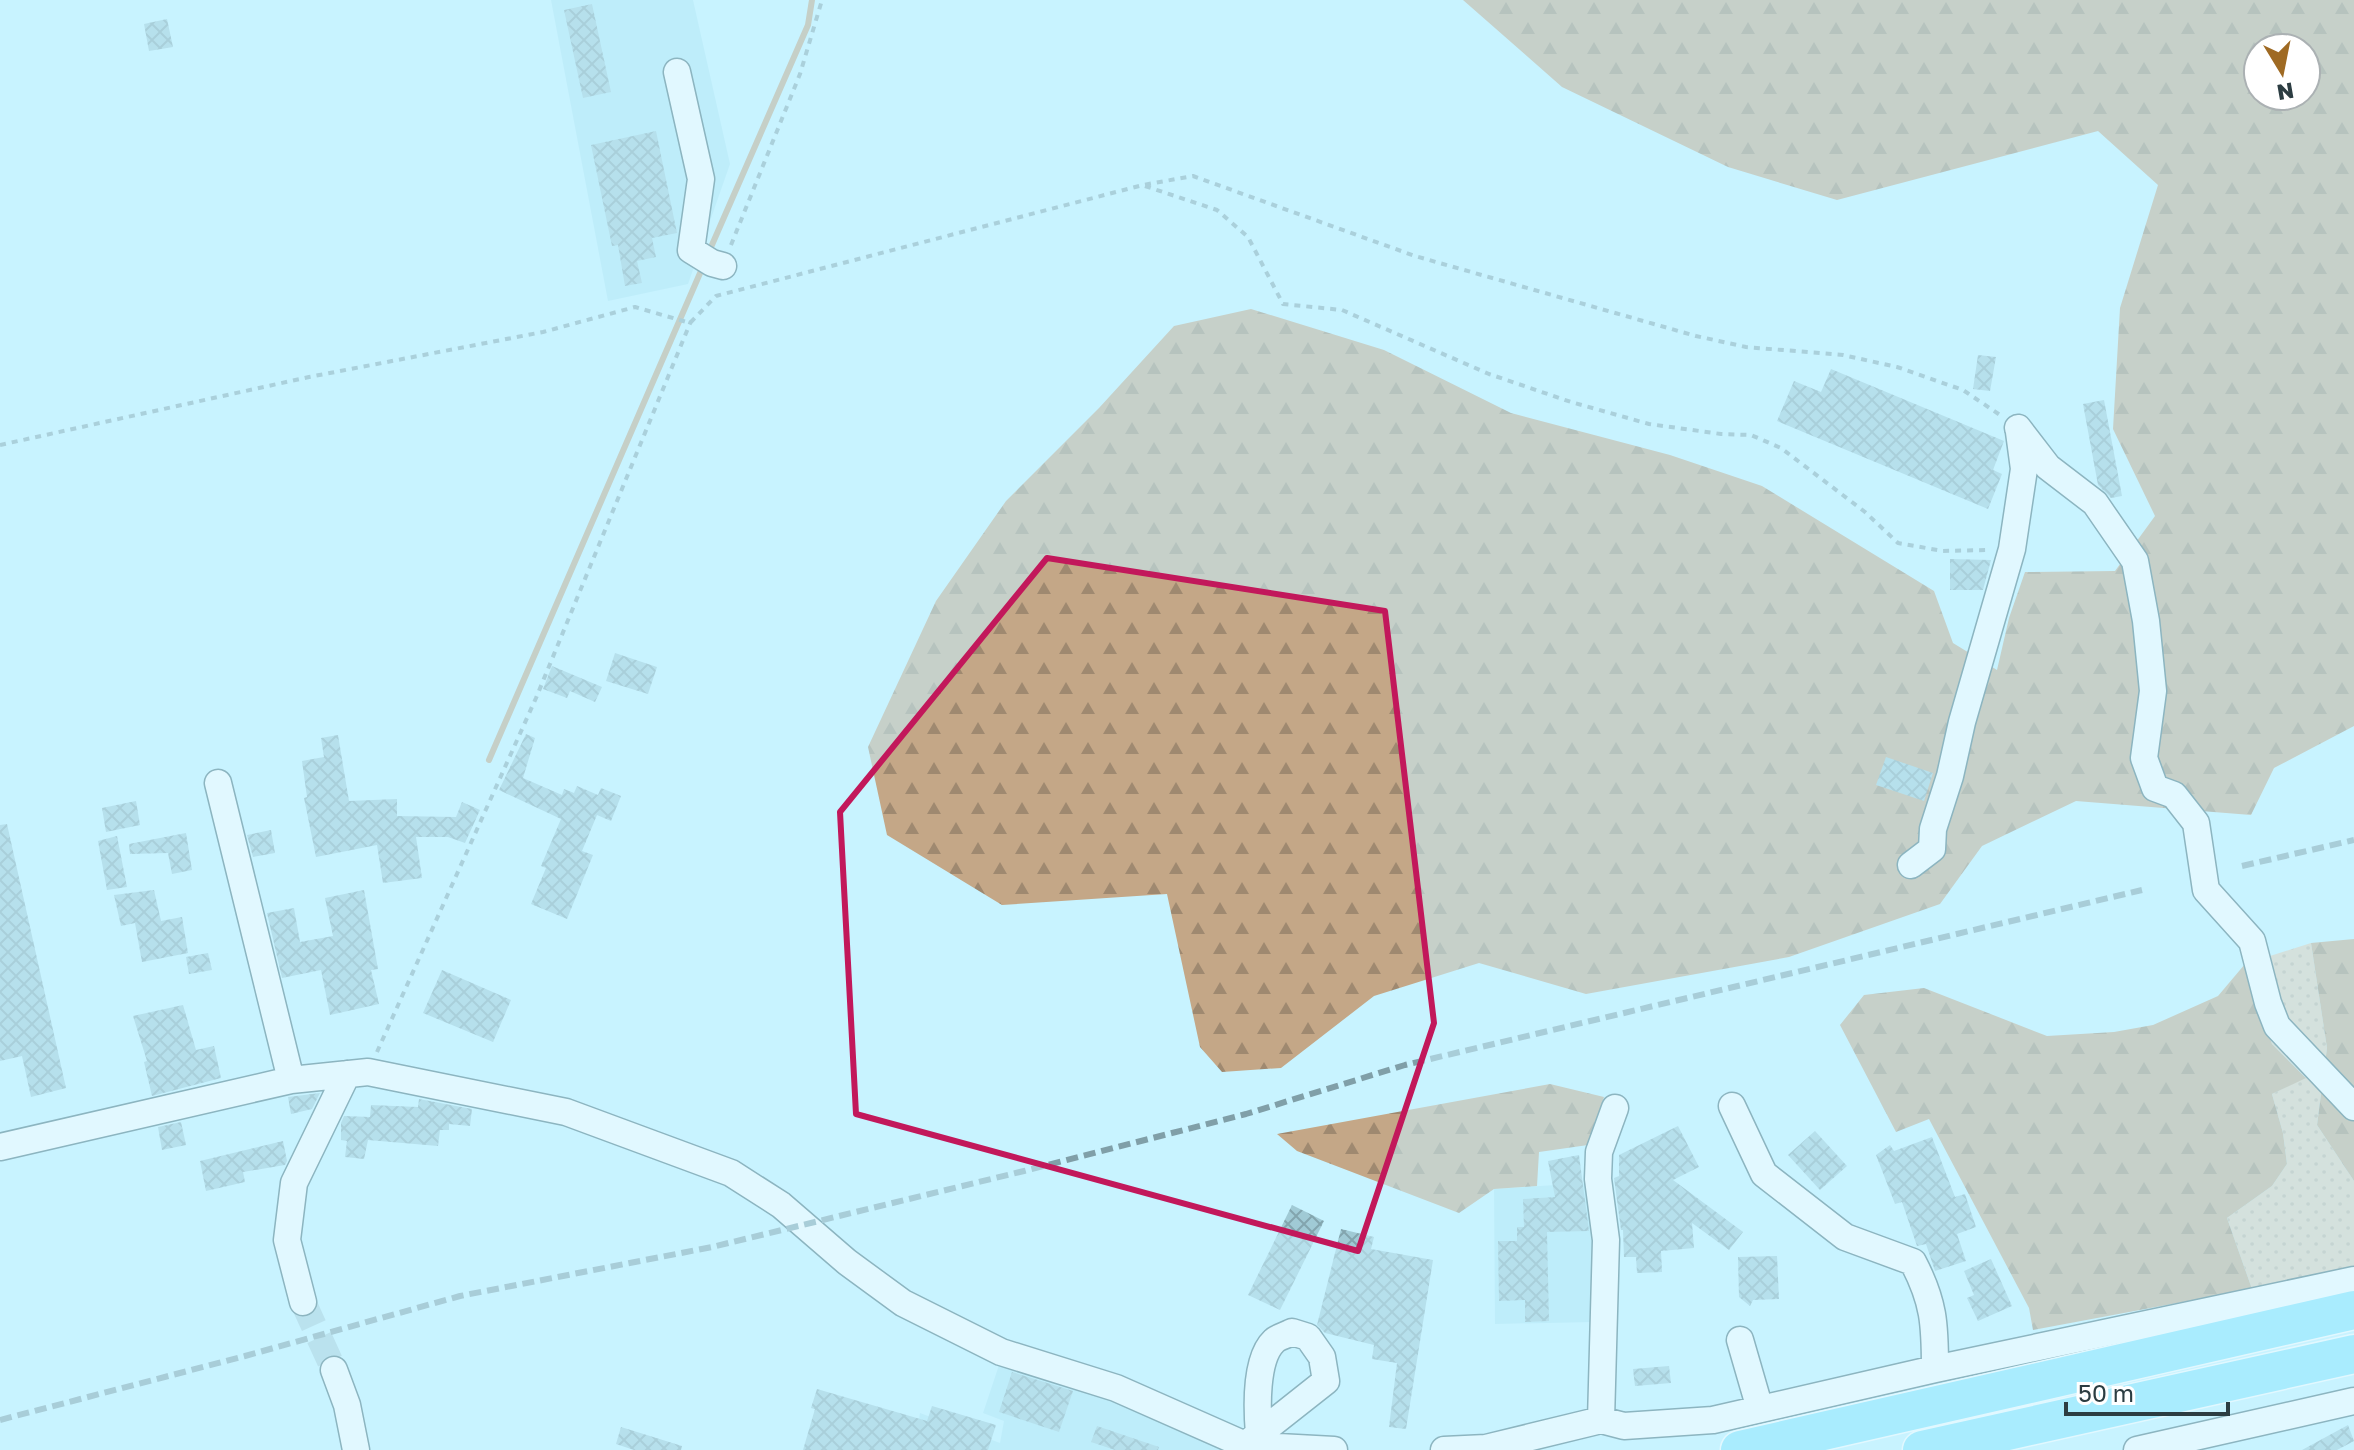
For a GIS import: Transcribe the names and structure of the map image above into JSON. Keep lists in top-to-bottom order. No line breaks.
{"scale_bar":"50 m","north":"bottom"}
